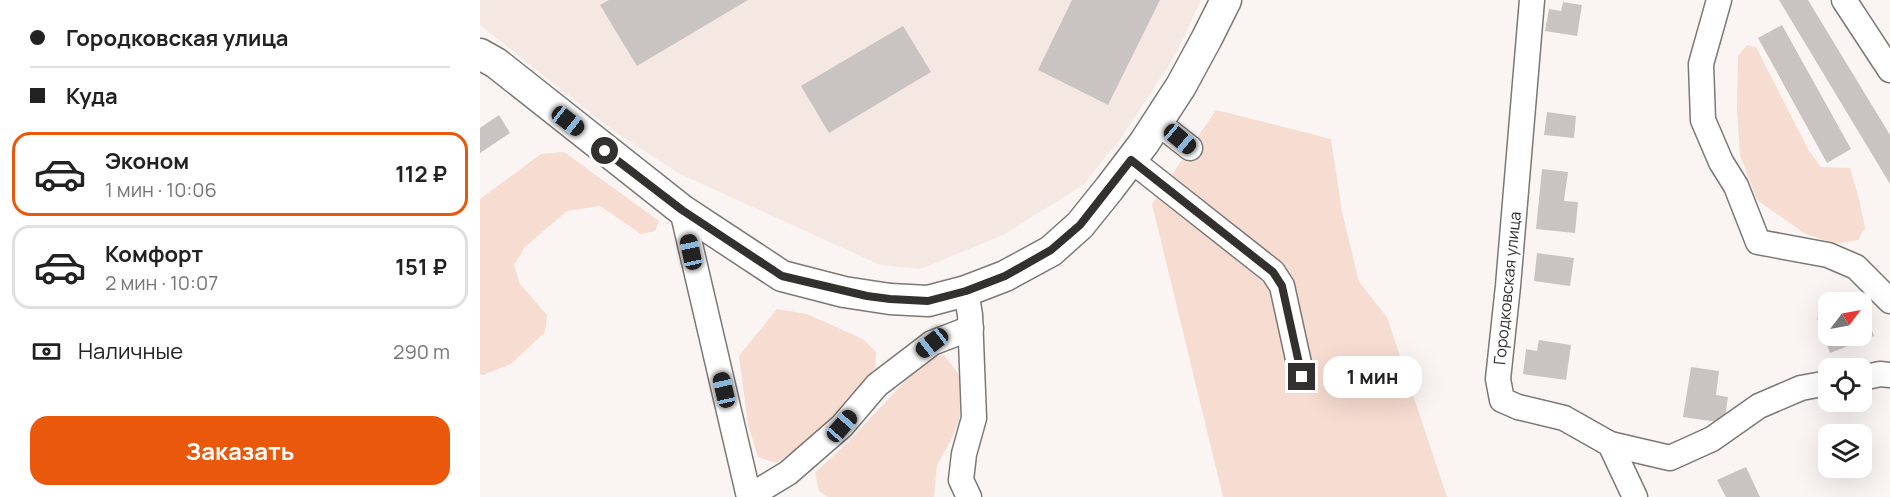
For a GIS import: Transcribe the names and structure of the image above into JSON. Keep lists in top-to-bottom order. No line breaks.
{"streets":{"street":["Городковская улица"]},"north":"top right","page":{"banner":["Городковская улица","Куда"],"list":[{"name":"Эконом","note":"1 мин · 10:06","value":"112 ₽"},{"name":"Комфорт","note":"2 мин · 10:07","value":"151 ₽"}],"pay":["Наличные","290 m"],"bubble":"1 мин","buttons":"Заказать"}}
